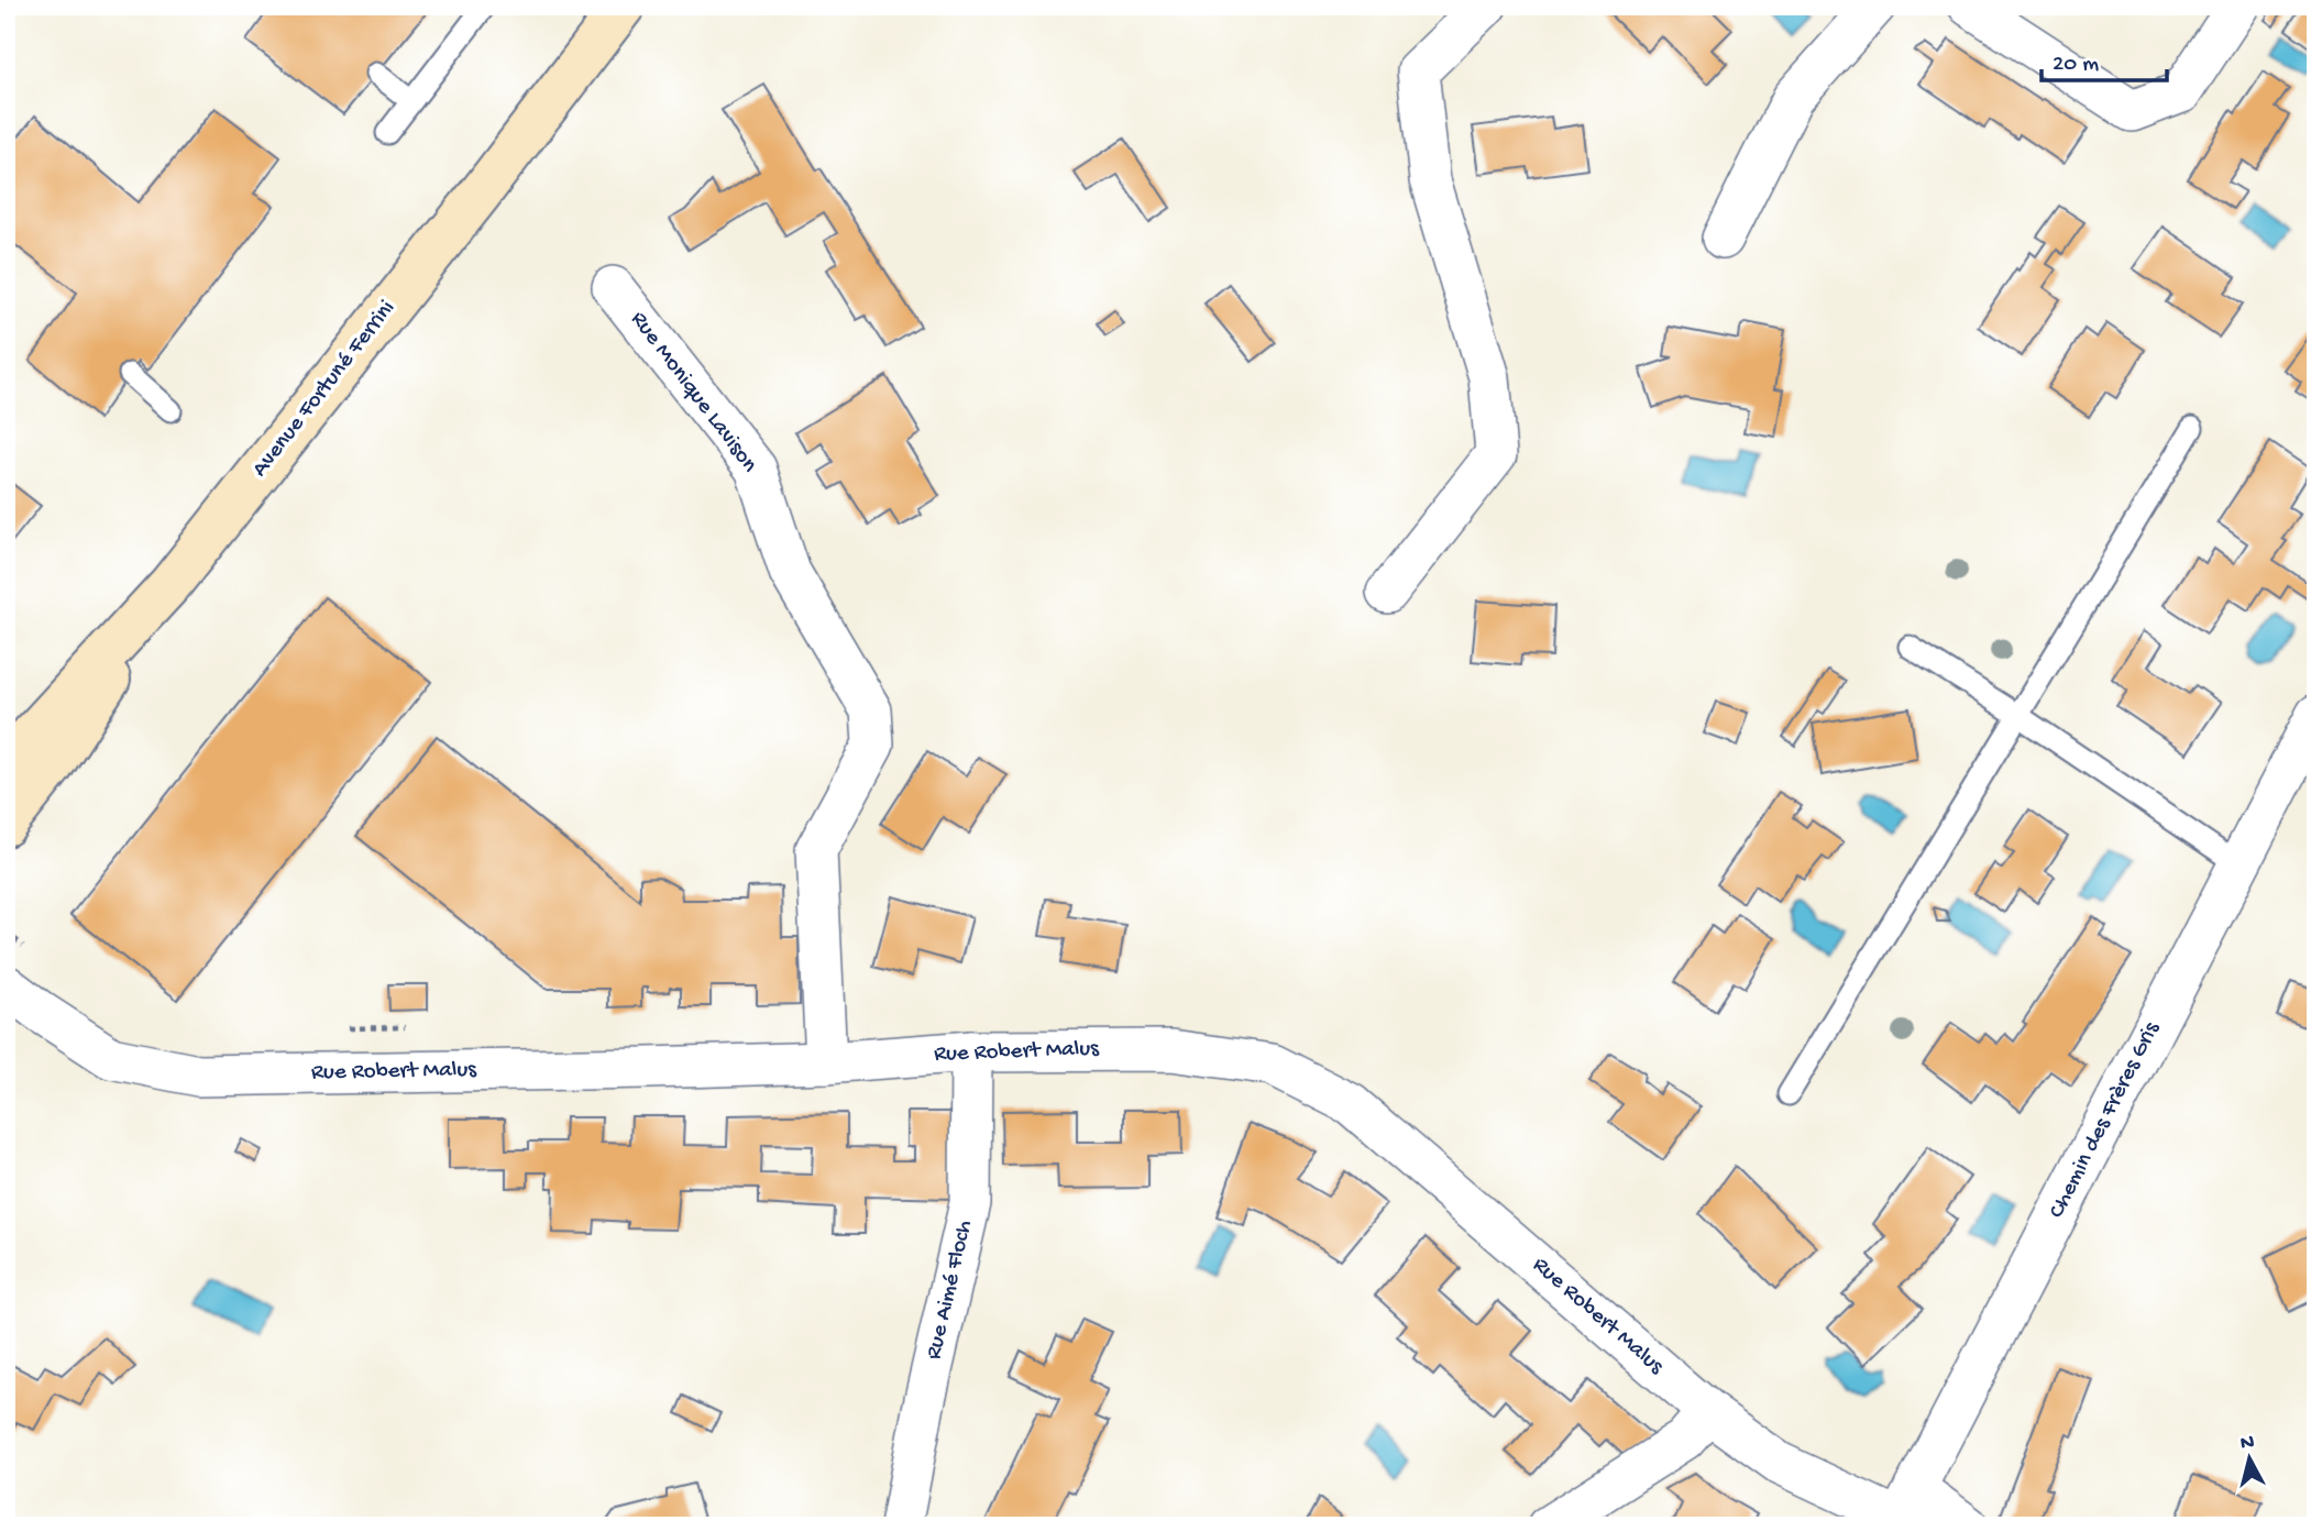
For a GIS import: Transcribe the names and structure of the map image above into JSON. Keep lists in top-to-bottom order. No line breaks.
{"streets":{"main road":["Avenue Fortuné Ferrini"],"street":["Rue Monique Lavison","Rue Robert Malus","Chemin des Frères Gris","Rue Aimé Floch"]},"crossings":[["Rue Monique Lavison","Rue Robert Malus"],["Rue Robert Malus","Chemin des Frères Gris"],["Rue Robert Malus","Rue Aimé Floch"]],"scale_bar":"20 m","north":"top"}
